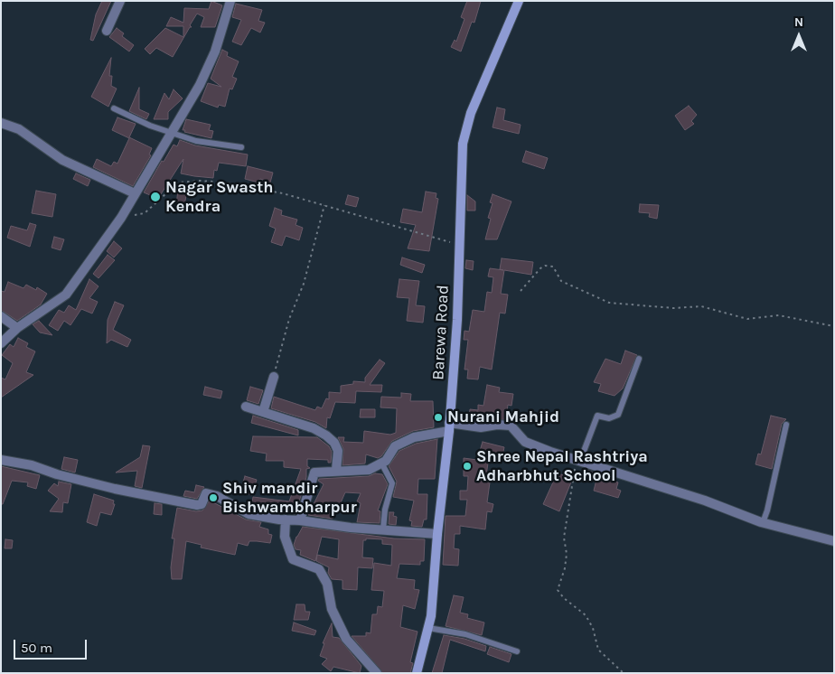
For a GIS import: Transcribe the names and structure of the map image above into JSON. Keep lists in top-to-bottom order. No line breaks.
{"streets":{"main road":["Barewa Road"]},"places":["Nagar Swasth Kendra","Nurani Mahjid","Shree Nepal Rashtriya Adharbhut School","Shiv mandir Bishwambharpur"],"scale_bar":"50 m","north":"top"}
